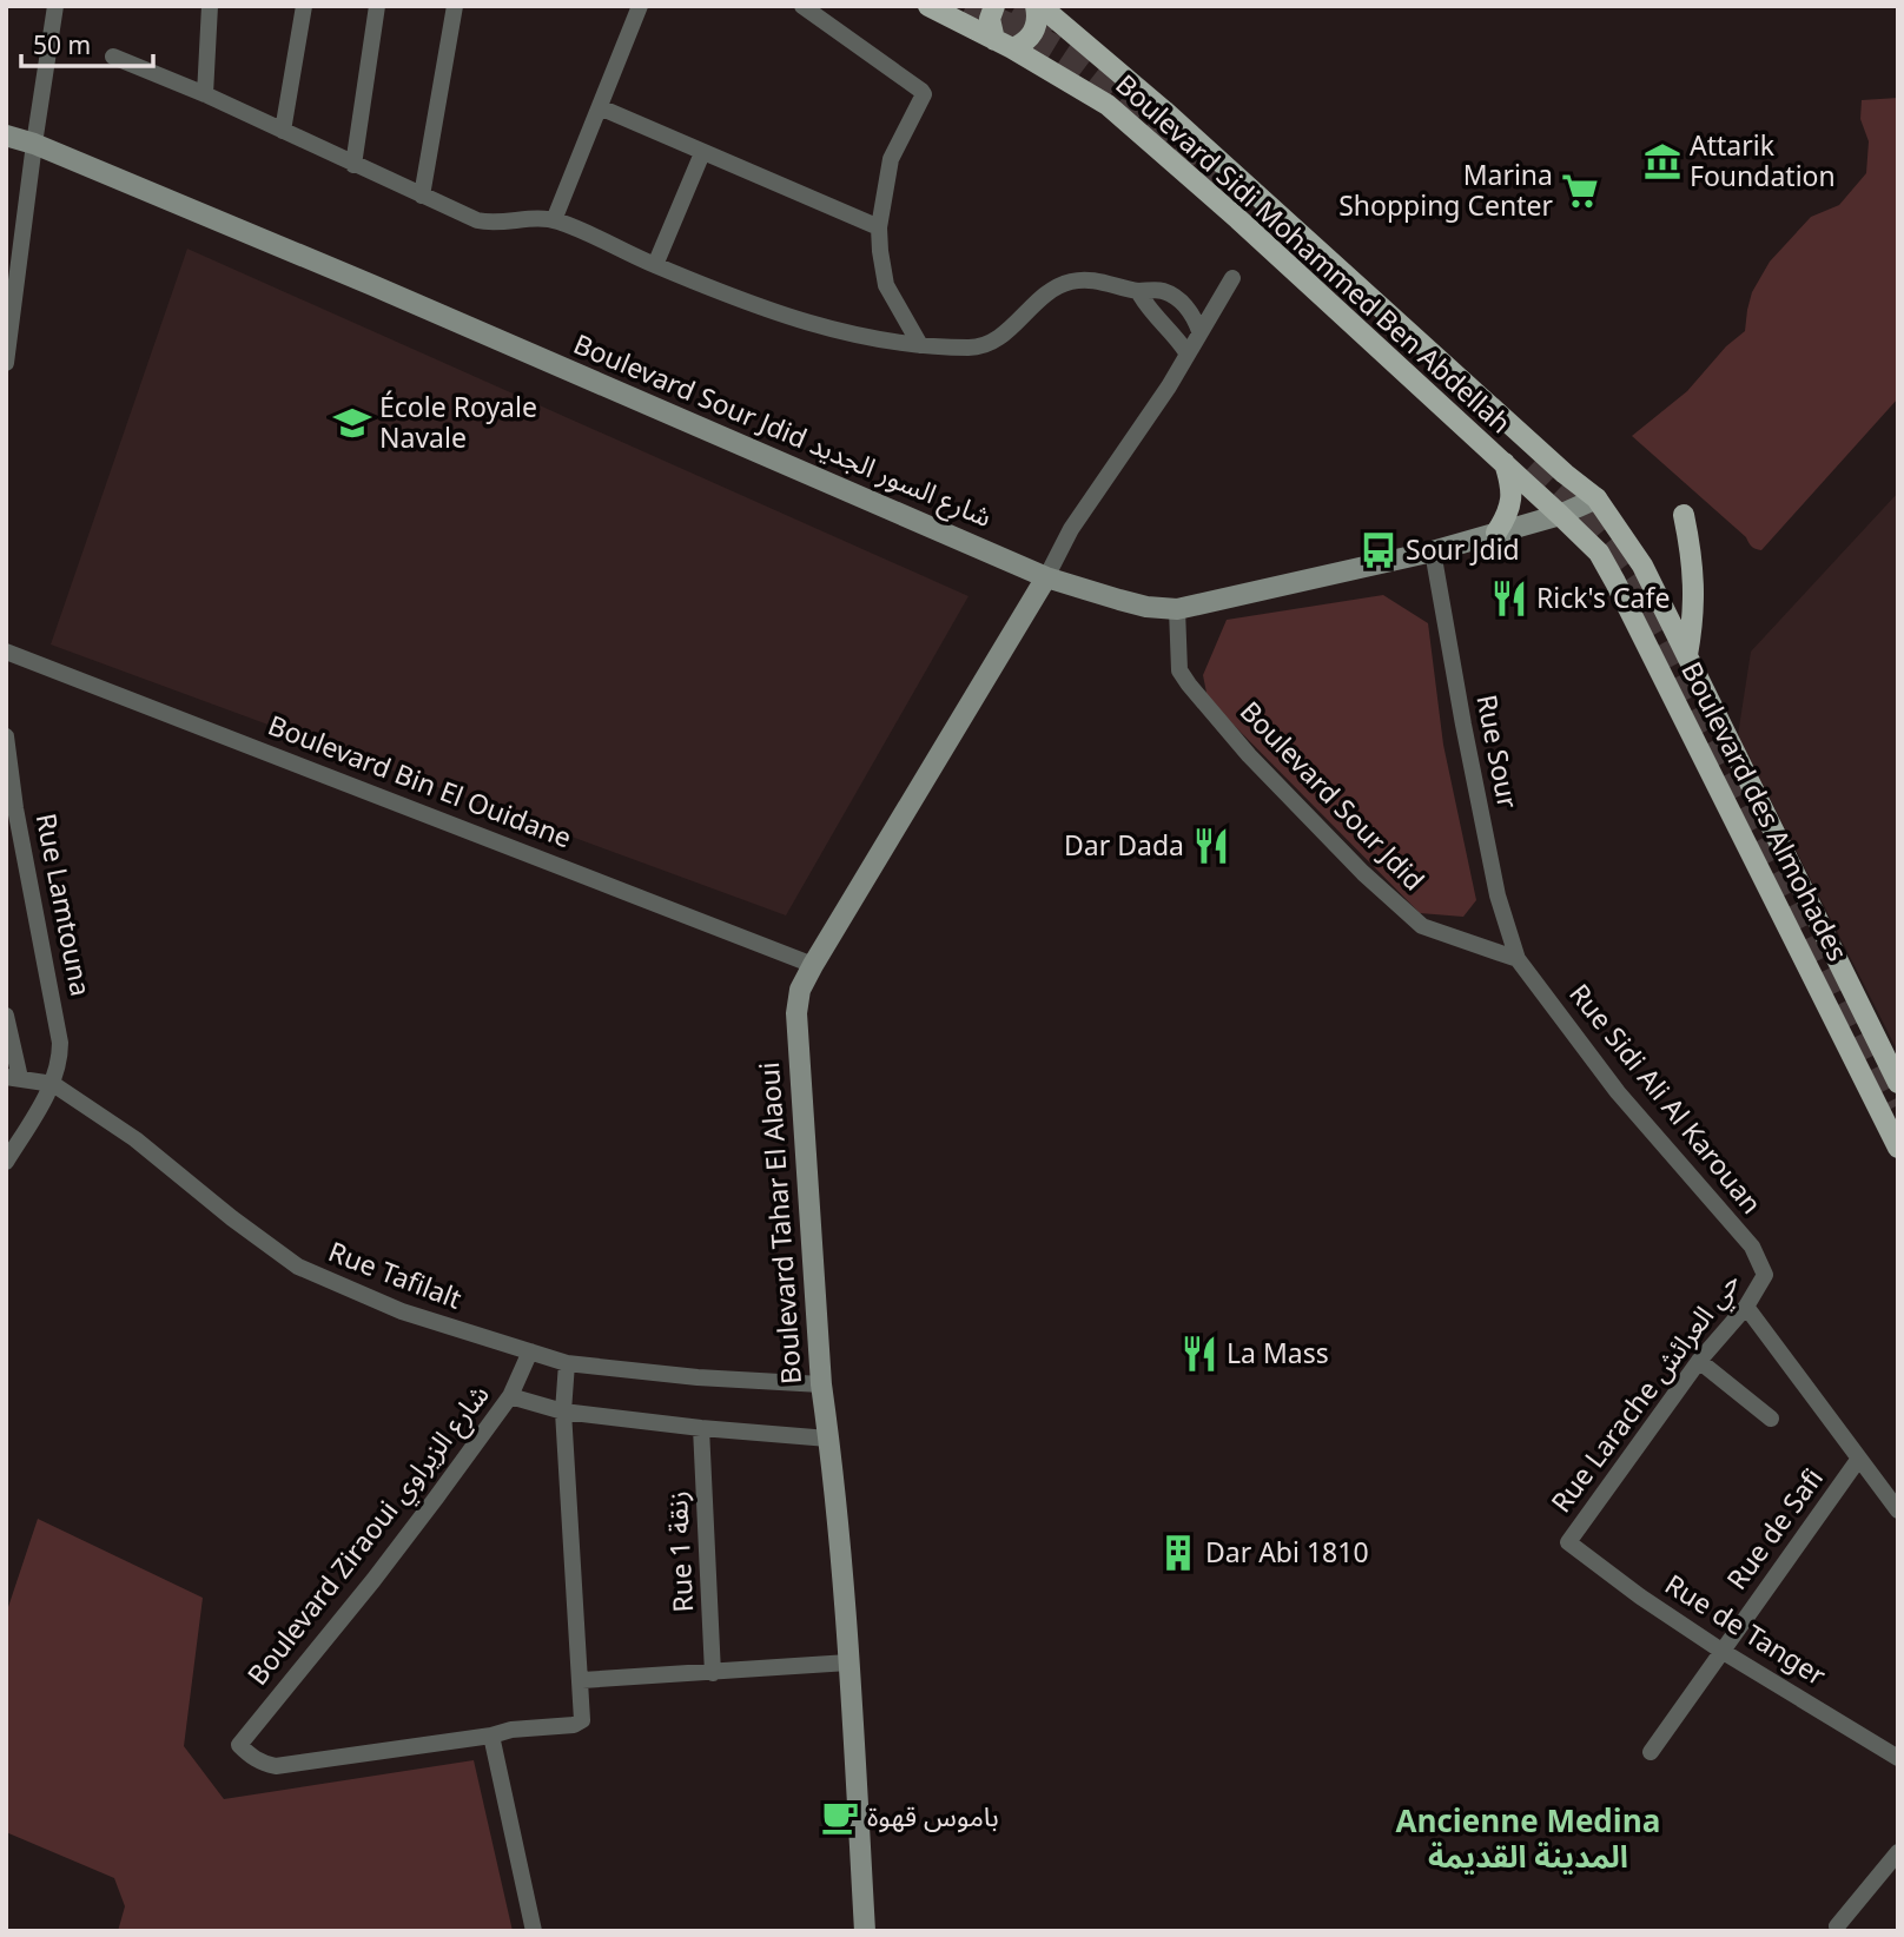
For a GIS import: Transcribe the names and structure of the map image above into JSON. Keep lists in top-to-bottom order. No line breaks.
{"streets":{"main road":["Boulevard Sidi Mohammed Ben Abdellah","Boulevard des Almohades"],"street":["Boulevard Sour Jdid شارع السور الجديد","Rue Sour","Boulevard Bin El Ouidane","Boulevard Sour Jdid","Rue Lamtouna","Rue Sidi Ali Al Karouan","Boulevard Tahar El Alaoui","Rue Tafilalt","Rue Larache حي العرائش","Rue de Safi","Boulevard Ziraoui شارع الزيراوي","Rue 1 زنقة","Rue de Tanger"]},"crossings":[["Boulevard Sidi Mohammed Ben Abdellah","Boulevard Sour Jdid شارع السور الجديد"],["Boulevard Sidi Mohammed Ben Abdellah","Boulevard des Almohades"],["Boulevard Sour Jdid شارع السور الجديد","Rue Sour"],["Boulevard Sour Jdid شارع السور الجديد","Boulevard Sour Jdid"],["Boulevard Sour Jdid شارع السور الجديد","Boulevard des Almohades"],["Boulevard Sour Jdid شارع السور الجديد","Boulevard Tahar El Alaoui"],["Rue Sour","Boulevard Sour Jdid"],["Rue Sour","Rue Sidi Ali Al Karouan"],["Boulevard Bin El Ouidane","Boulevard Tahar El Alaoui"],["Boulevard Sour Jdid","Rue Sidi Ali Al Karouan"],["Rue Lamtouna","Rue Tafilalt"],["Rue Sidi Ali Al Karouan","Rue Larache حي العرائش"],["Boulevard Tahar El Alaoui","Rue Tafilalt"],["Rue Tafilalt","Boulevard Ziraoui شارع الزيراوي"],["Rue Larache حي العرائش","Rue de Tanger"],["Rue de Safi","Rue de Tanger"]],"districts":["Ancienne Medina المدينة القديمة"],"places":{"museum":["Attarik Foundation"],"supermarket":["Marina Shopping Center"],"school or university":["École Royale Navale"],"bus stop":["Sour Jdid"],"restaurant":["Rick's Cafe","Dar Dada","La Mass"],"building":["Dar Abi 1810"],"cafe":["باموس قهوة"]},"scale_bar":"50 m"}
